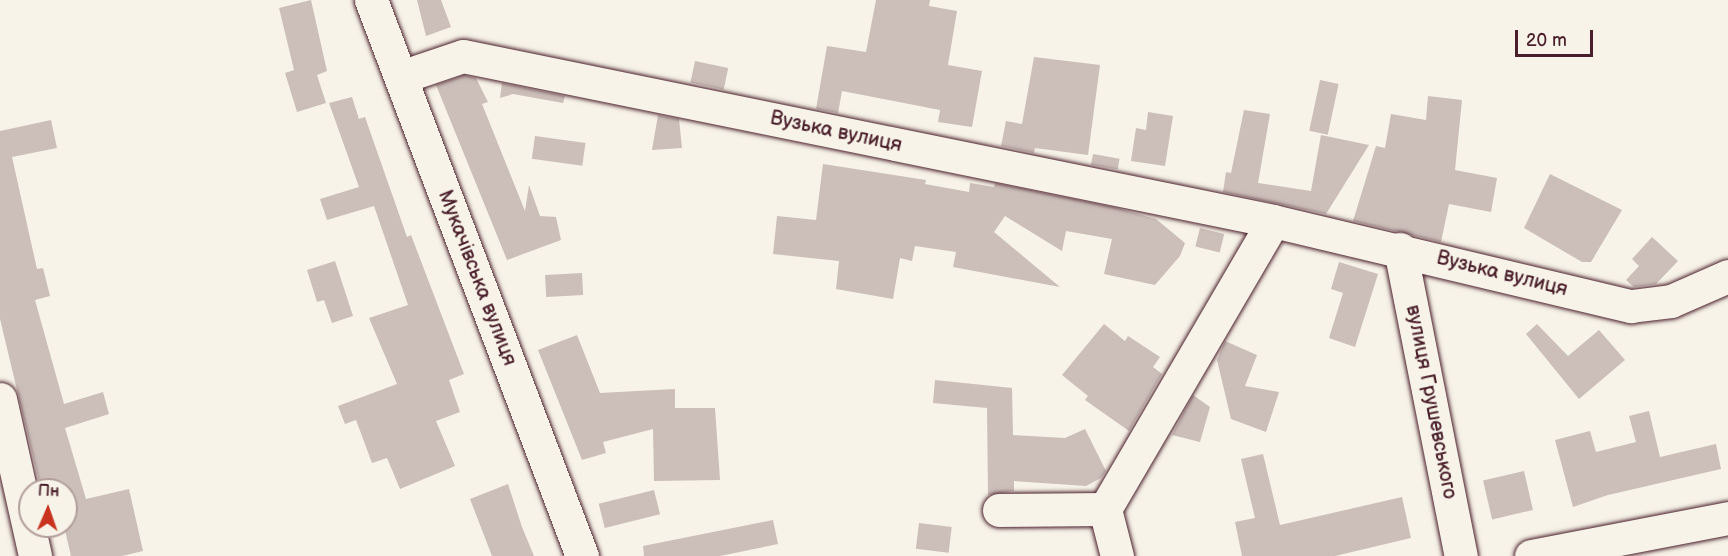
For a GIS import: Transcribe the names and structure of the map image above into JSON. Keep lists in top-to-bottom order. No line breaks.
{"streets":{"main road":["Вузька вулиця","Мукачівська вулиця","вулиця Грушевського"]},"crossings":[["Вузька вулиця","Мукачівська вулиця"],["Вузька вулиця","вулиця Грушевського"]],"scale_bar":"20 m","north":"top"}
